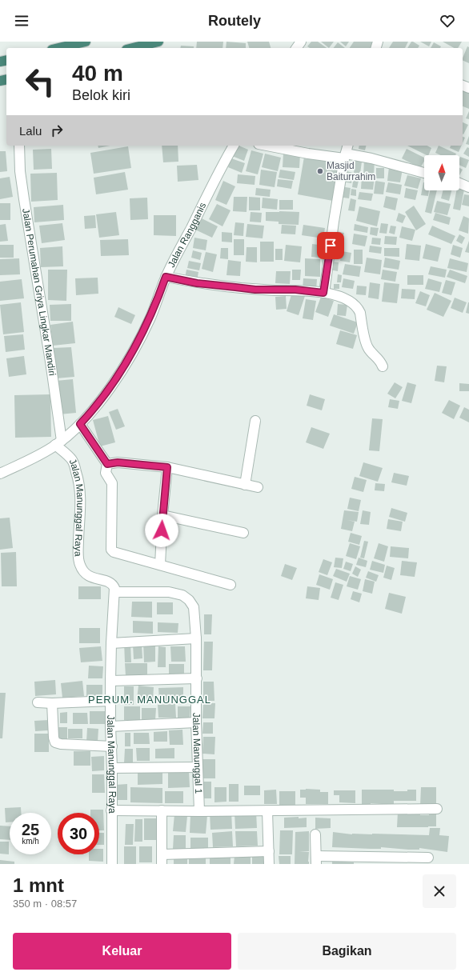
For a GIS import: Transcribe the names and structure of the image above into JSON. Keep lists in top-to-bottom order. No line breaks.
{"streets":{"street":["Jalan Rangganis","Jalan Perumahan Griya Lingkar Mandiri","Jalan Manunggal Raya","Jalan Manunggal 1"]},"crossings":[["Jalan Rangganis","Jalan Perumahan Griya Lingkar Mandiri"],["Jalan Rangganis","Jalan Manunggal Raya"],["Jalan Perumahan Griya Lingkar Mandiri","Jalan Manunggal Raya"],["Jalan Manunggal Raya","Jalan Manunggal 1"]],"districts":["PERUM. MANUNGGAL"],"places":["Masjid Baiturrahim"],"north":"top","page":{"header":"Routely","turn":["40 m","Belok kiri"],"then":"Lalu","speed":"25 km/h","limit":"30","heading":["1 mnt","350 m · 08:57"],"buttons":["Keluar","Bagikan"]}}
